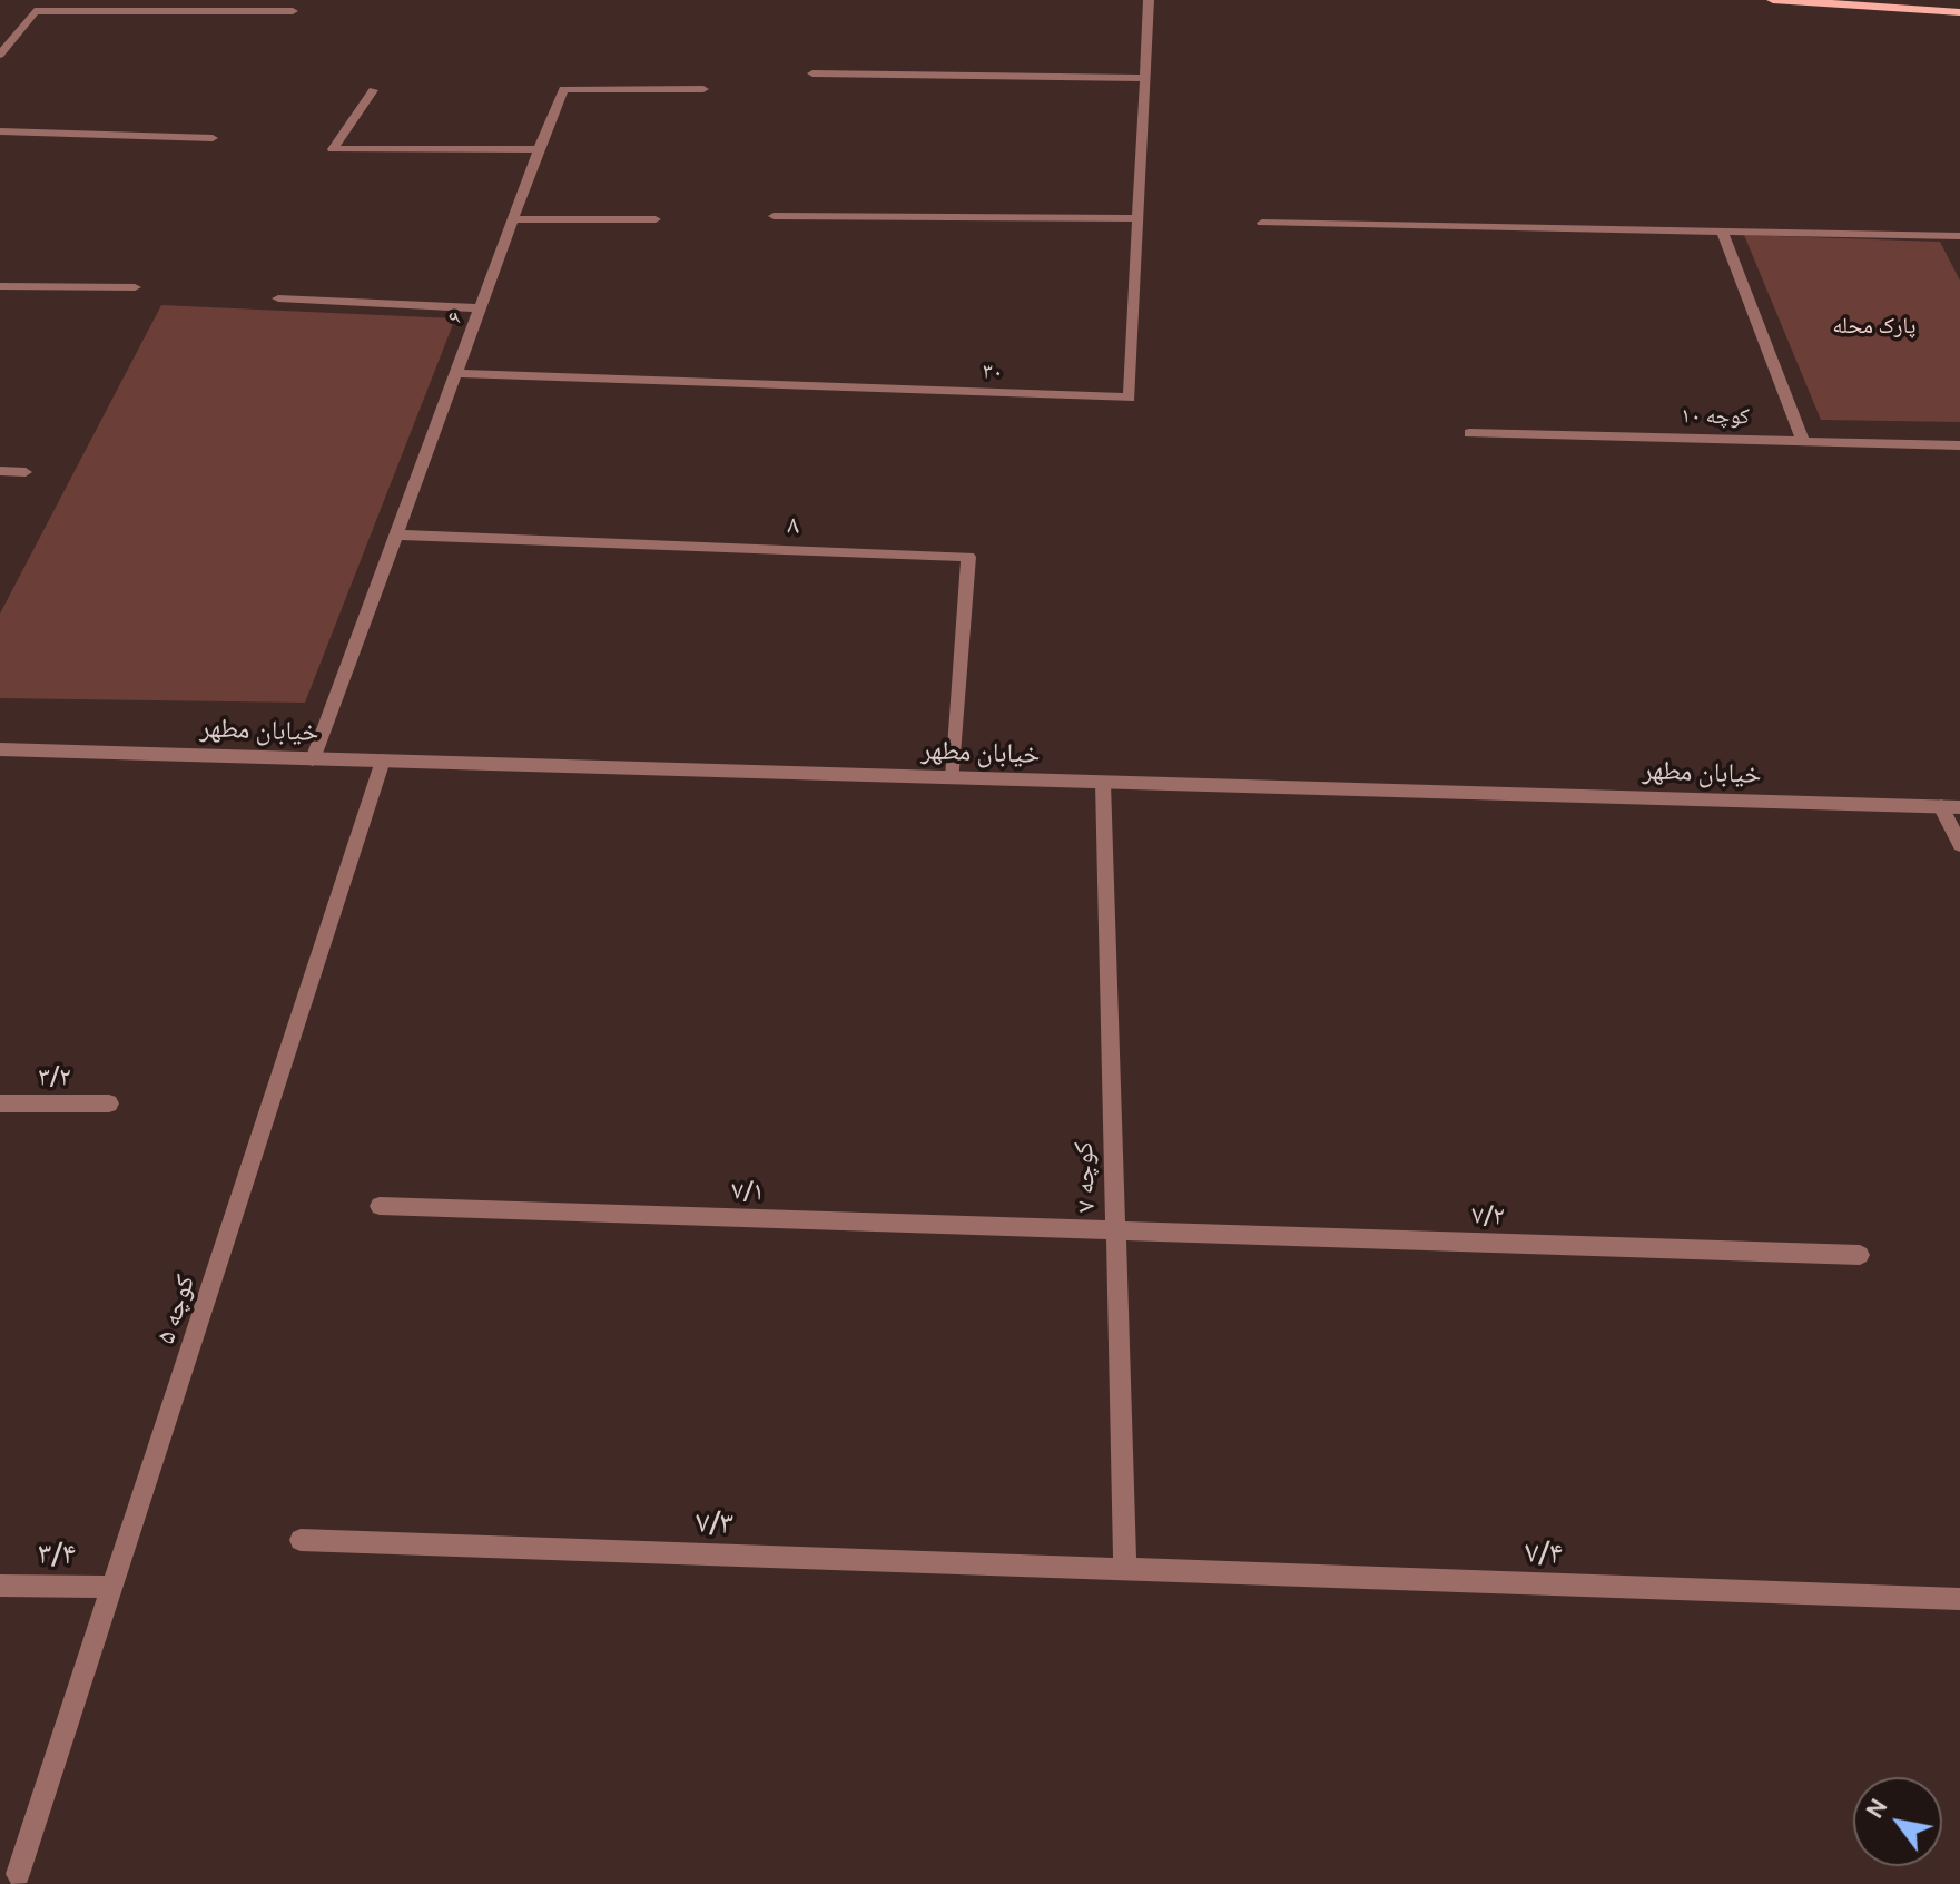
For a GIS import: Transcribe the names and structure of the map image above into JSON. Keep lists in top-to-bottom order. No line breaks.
{"streets":{"street":["۶","۳۰","کوچه ۱۰","۸","خیابان مطهر","۳/۲","کوچه ۷","۷/۱","۷/۲","کوچه ۵","۷/۳","۷/۴","۳/۴"]},"crossings":[["۶","۳۰"],["۶","۸"],["۶","خیابان مطهر"],["۸","خیابان مطهر"],["خیابان مطهر","کوچه ۷"],["خیابان مطهر","کوچه ۵"],["کوچه ۷","۷/۱"],["کوچه ۷","۷/۲"],["کوچه ۷","۷/۳"],["کوچه ۷","۷/۴"],["۷/۱","۷/۲"],["کوچه ۵","۳/۴"],["۷/۳","۷/۴"]],"parks":["پارک محله"],"north":"top left"}
